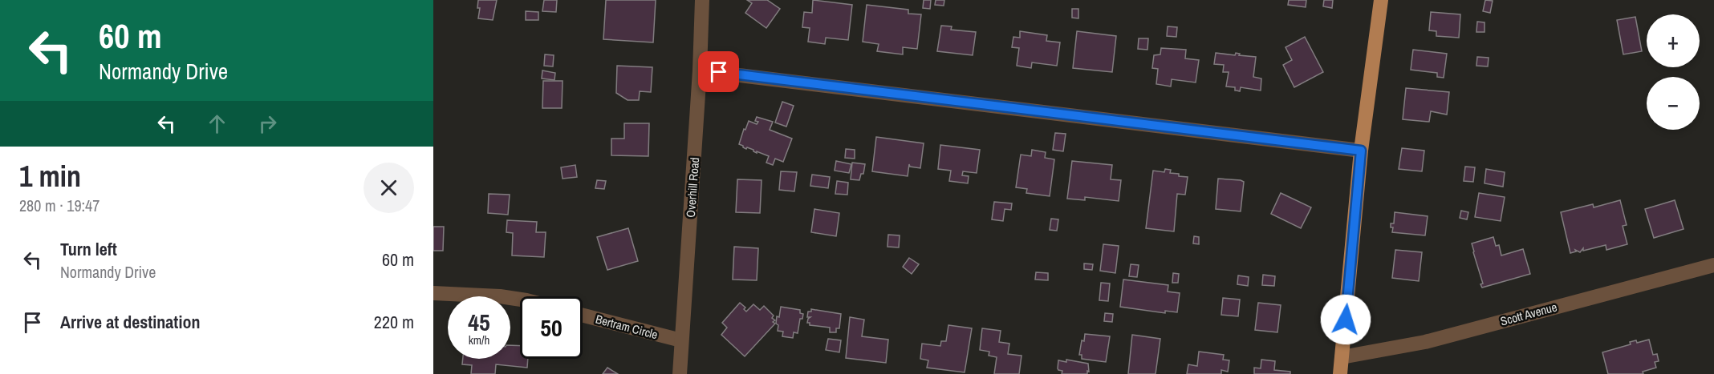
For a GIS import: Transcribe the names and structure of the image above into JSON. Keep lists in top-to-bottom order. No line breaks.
{"streets":{"street":["Overhill Road","Scott Avenue","Bertram Circle"]},"crossings":[["Overhill Road","Bertram Circle"]],"page":{"turn":["60 m","Normandy Drive"],"map_buttons":["+","−"],"heading":["1 min","280 m · 19:47"],"list":[{"name":"Turn left","note":"Normandy Drive","value":"60 m"},{"name":"Arrive at destination","value":"220 m"}],"speed":"45 km/h","limit":"50"}}
